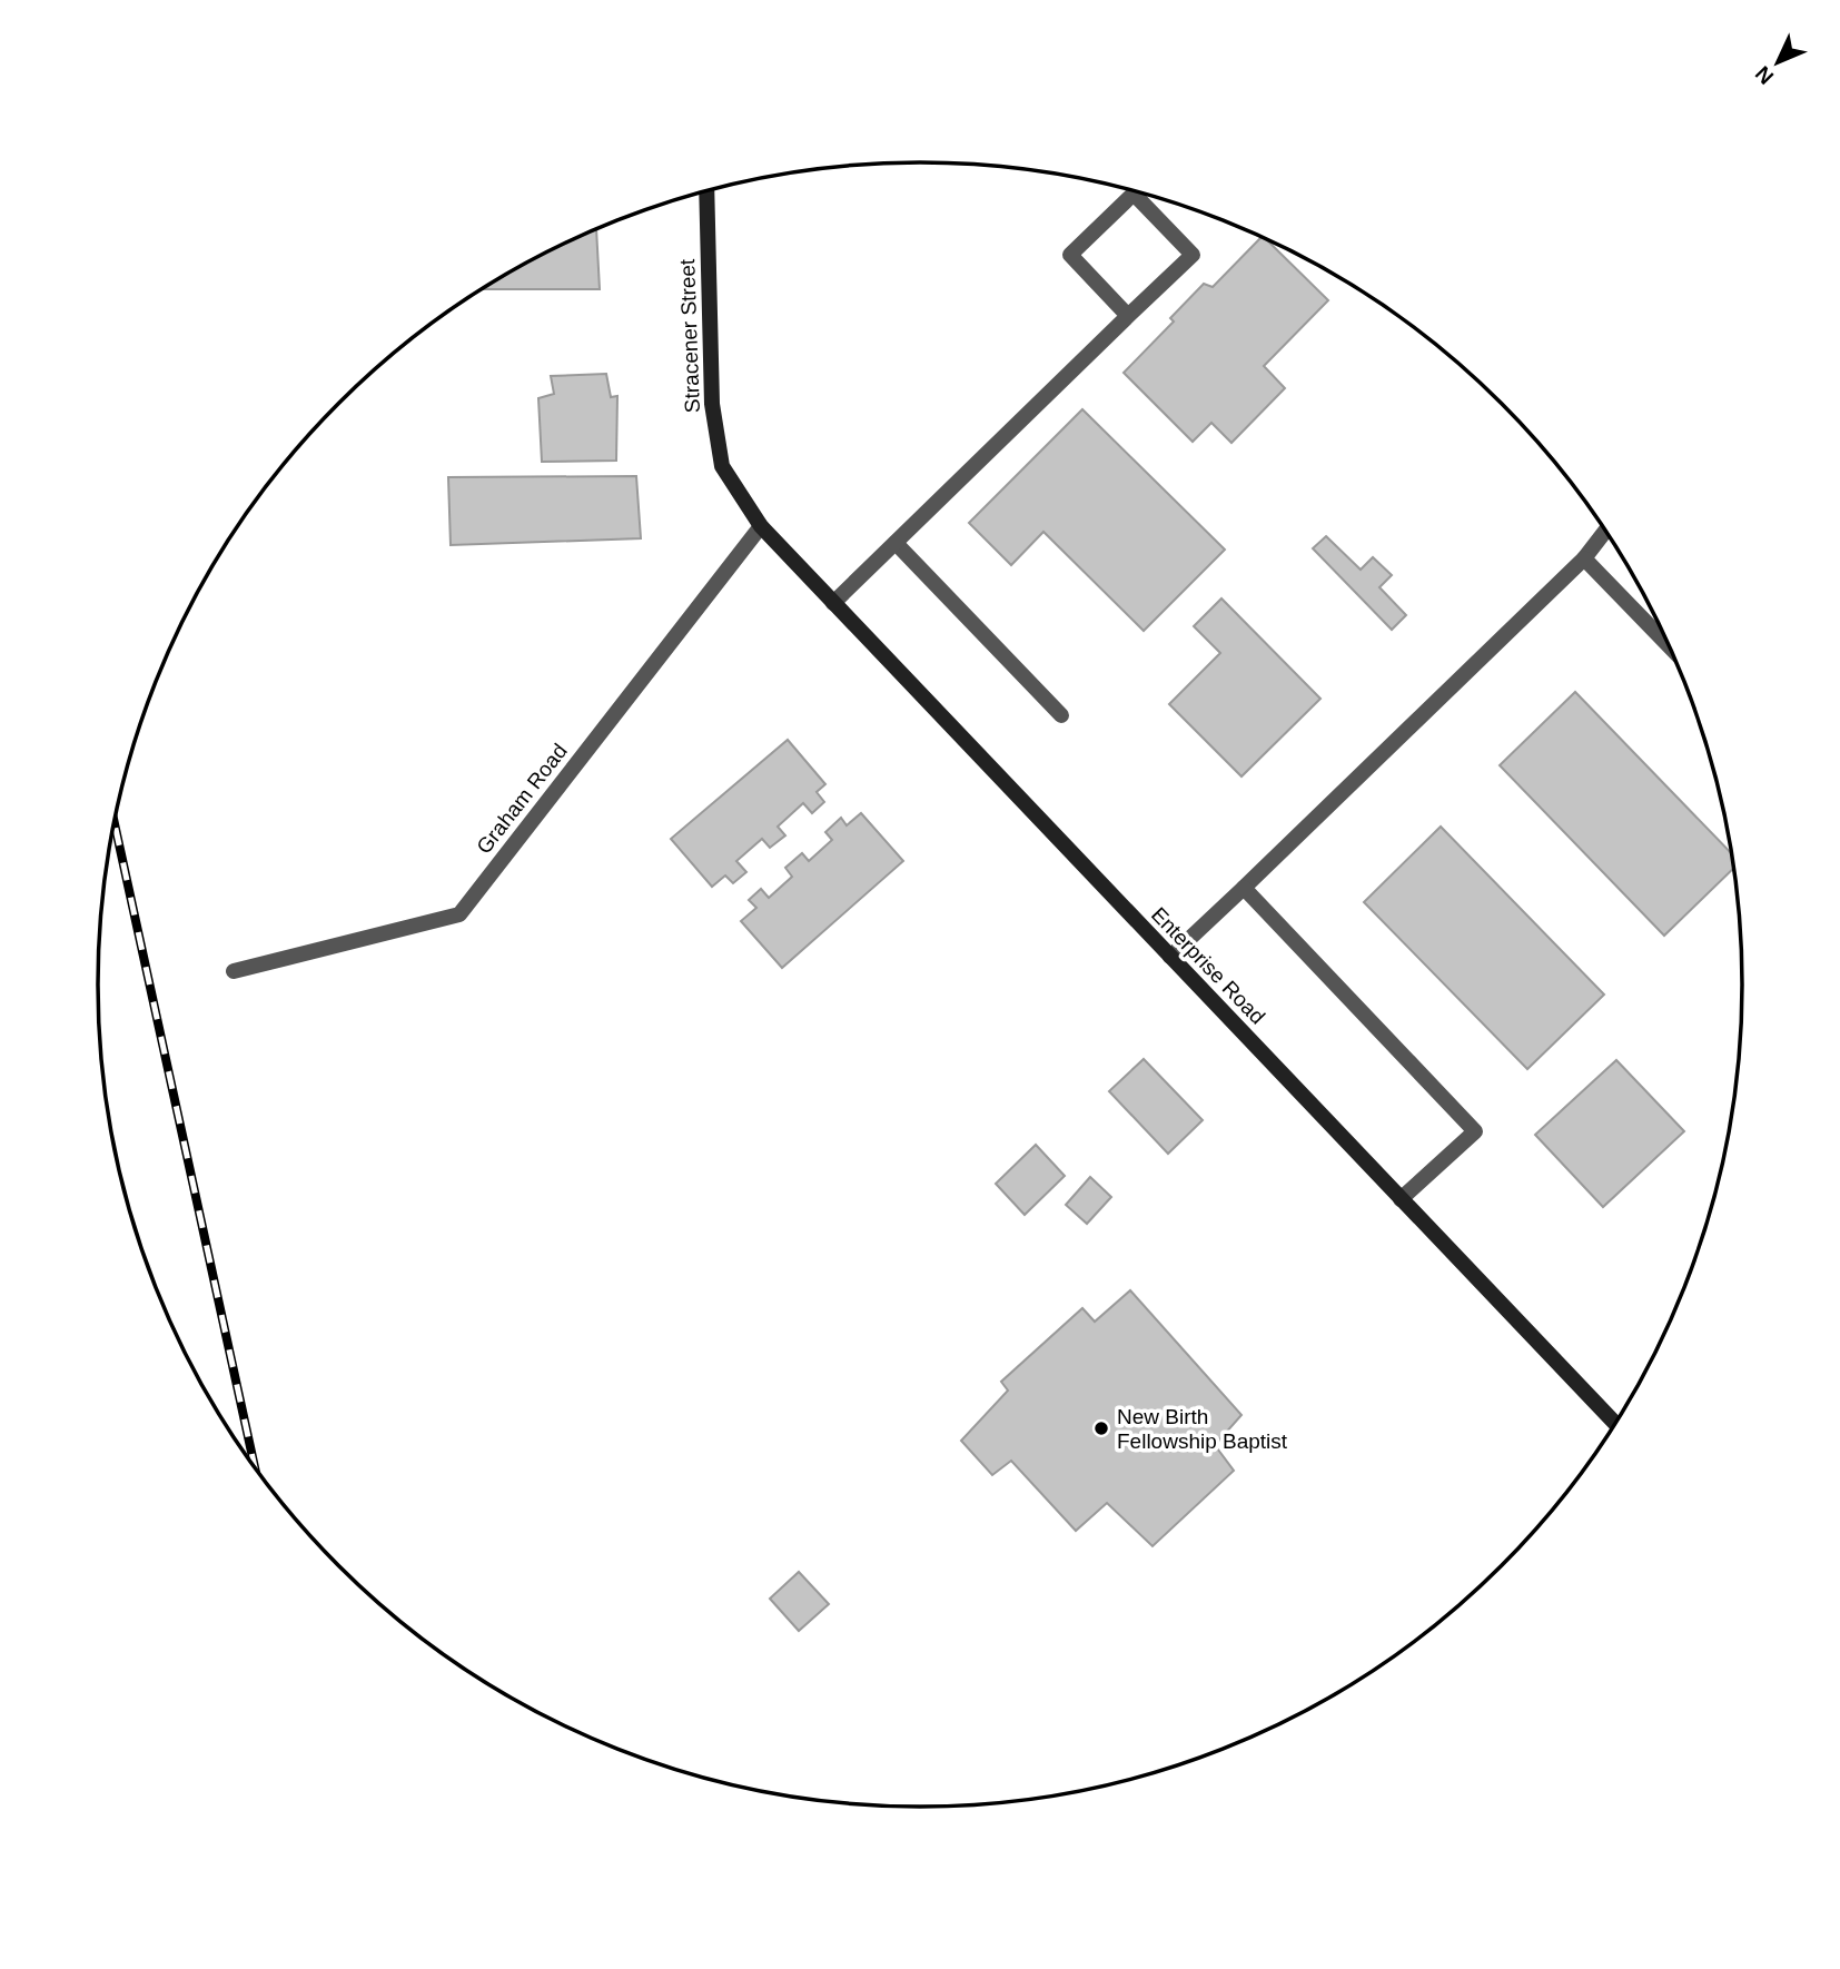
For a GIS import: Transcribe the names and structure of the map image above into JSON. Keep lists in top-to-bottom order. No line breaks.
{"streets":{"street":["Stracener Street","Graham Road","Enterprise Road"]},"crossings":[["Stracener Street","Graham Road"],["Stracener Street","Enterprise Road"],["Graham Road","Enterprise Road"]],"places":["New Birth Fellowship Baptist"],"north":"bottom left"}
